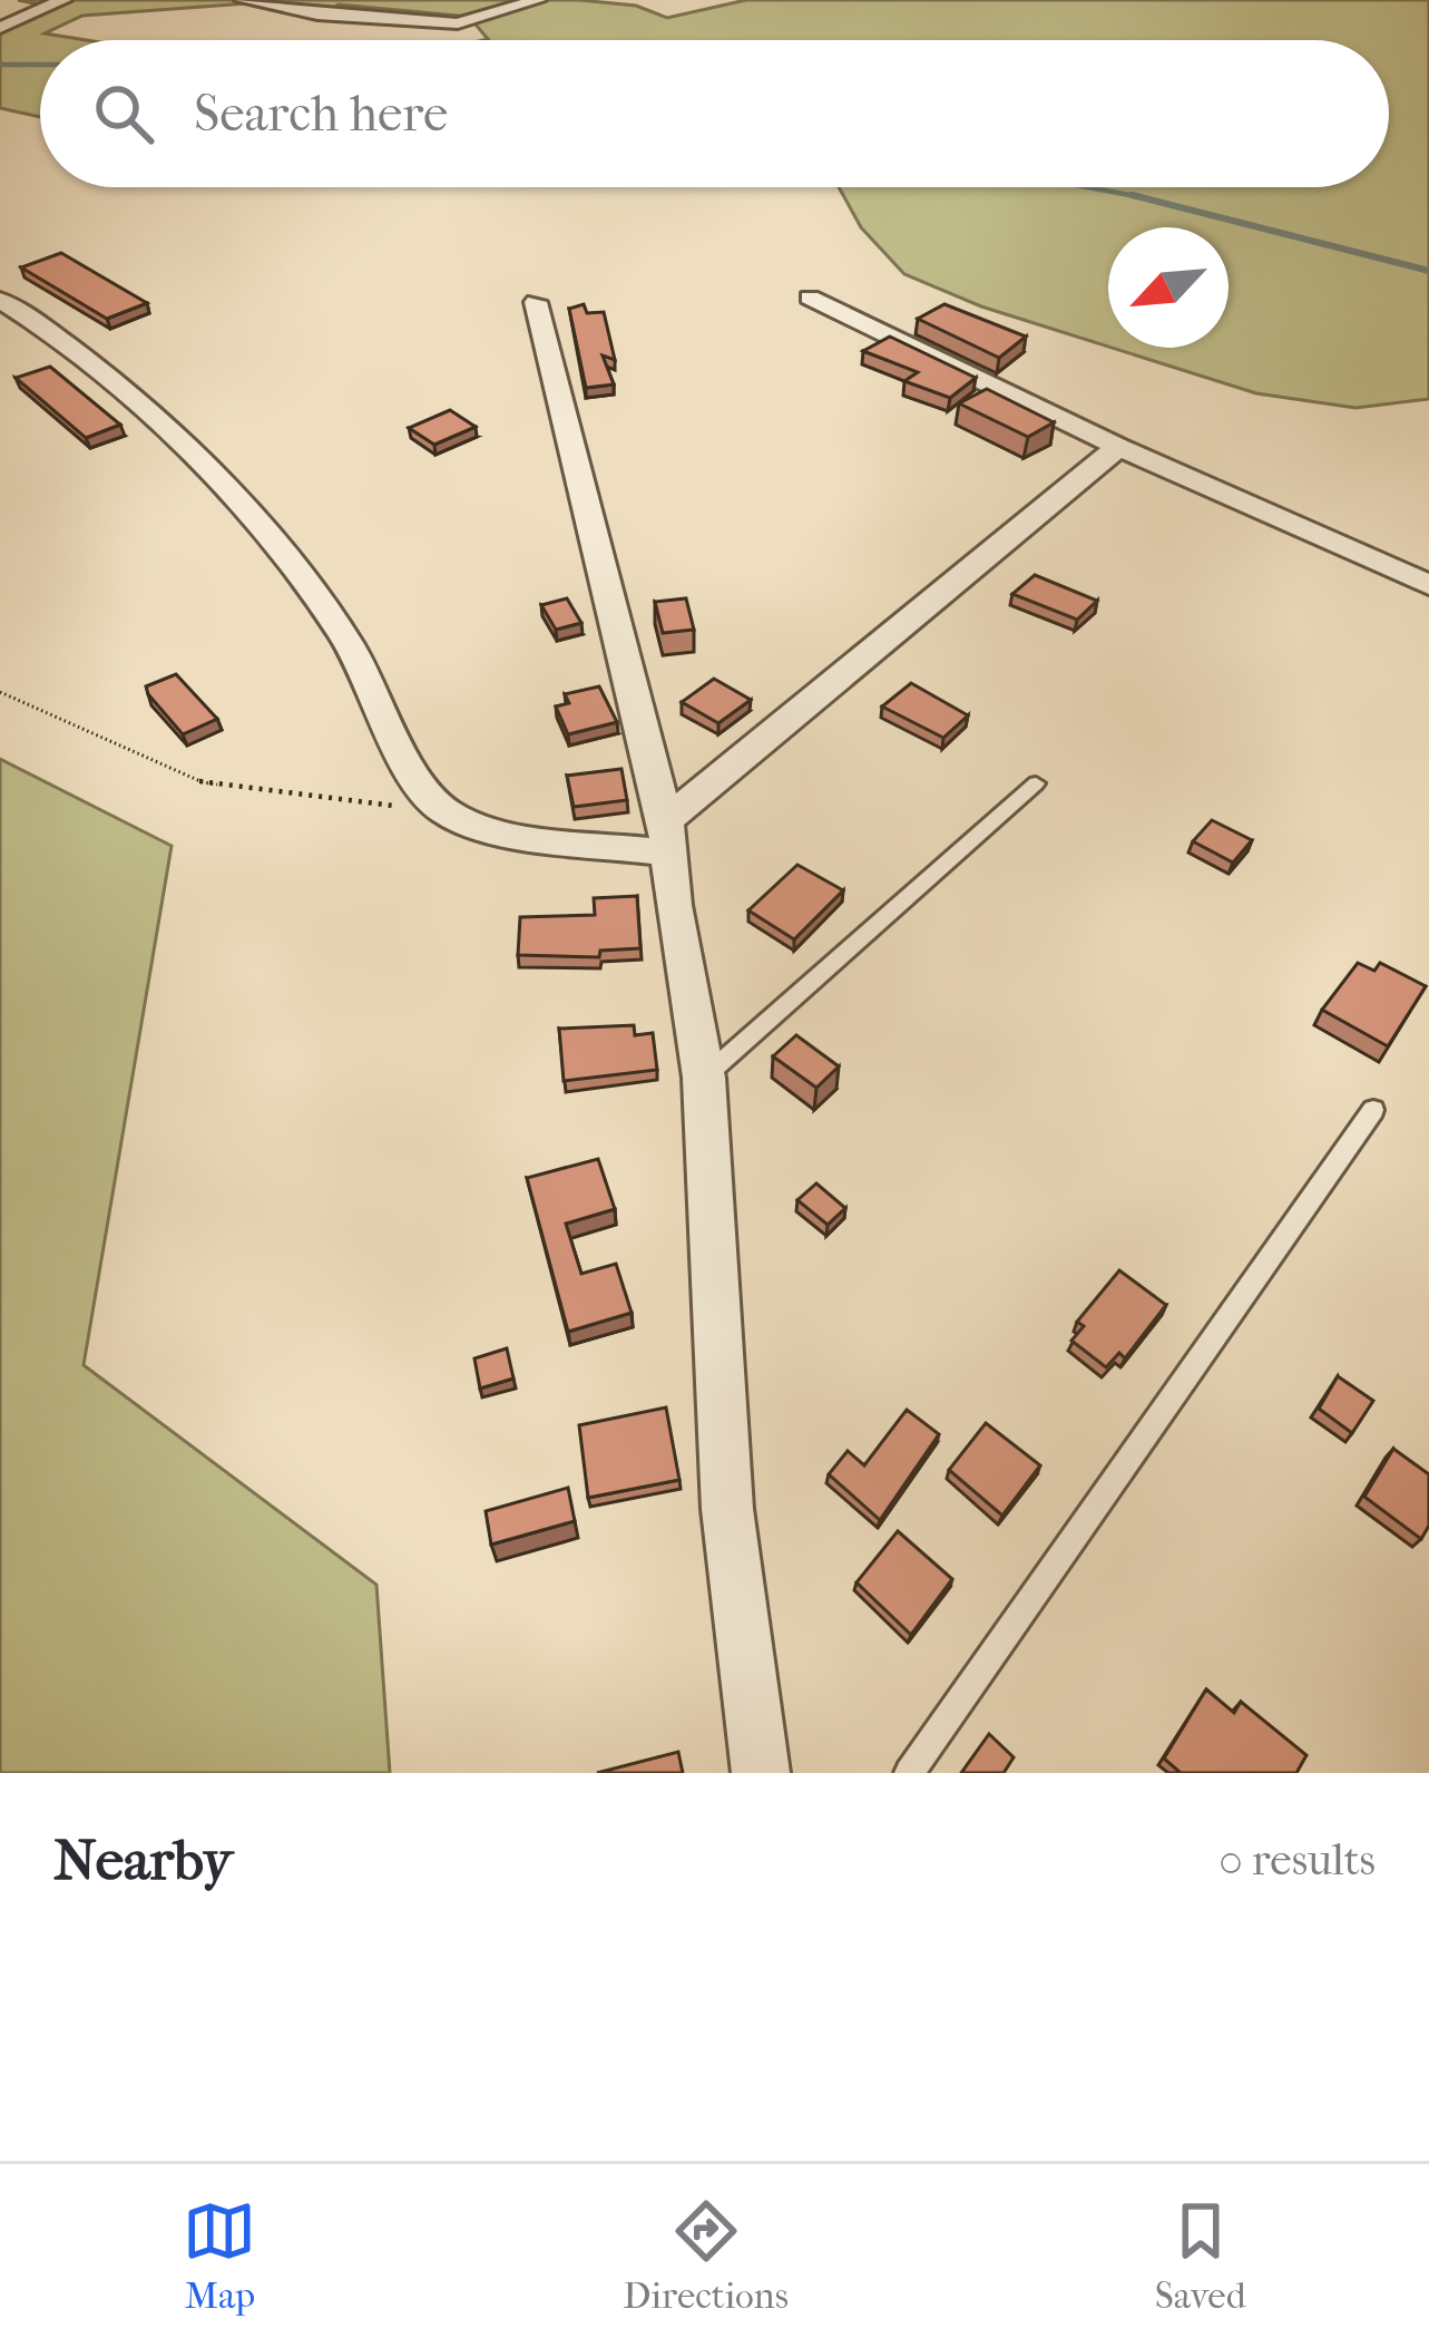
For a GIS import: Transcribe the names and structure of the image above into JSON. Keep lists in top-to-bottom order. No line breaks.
{"north":"bottom left","page":{"search":"Search here","heading":["Nearby","0 results"],"nav":["Map","Directions","Saved"]}}
